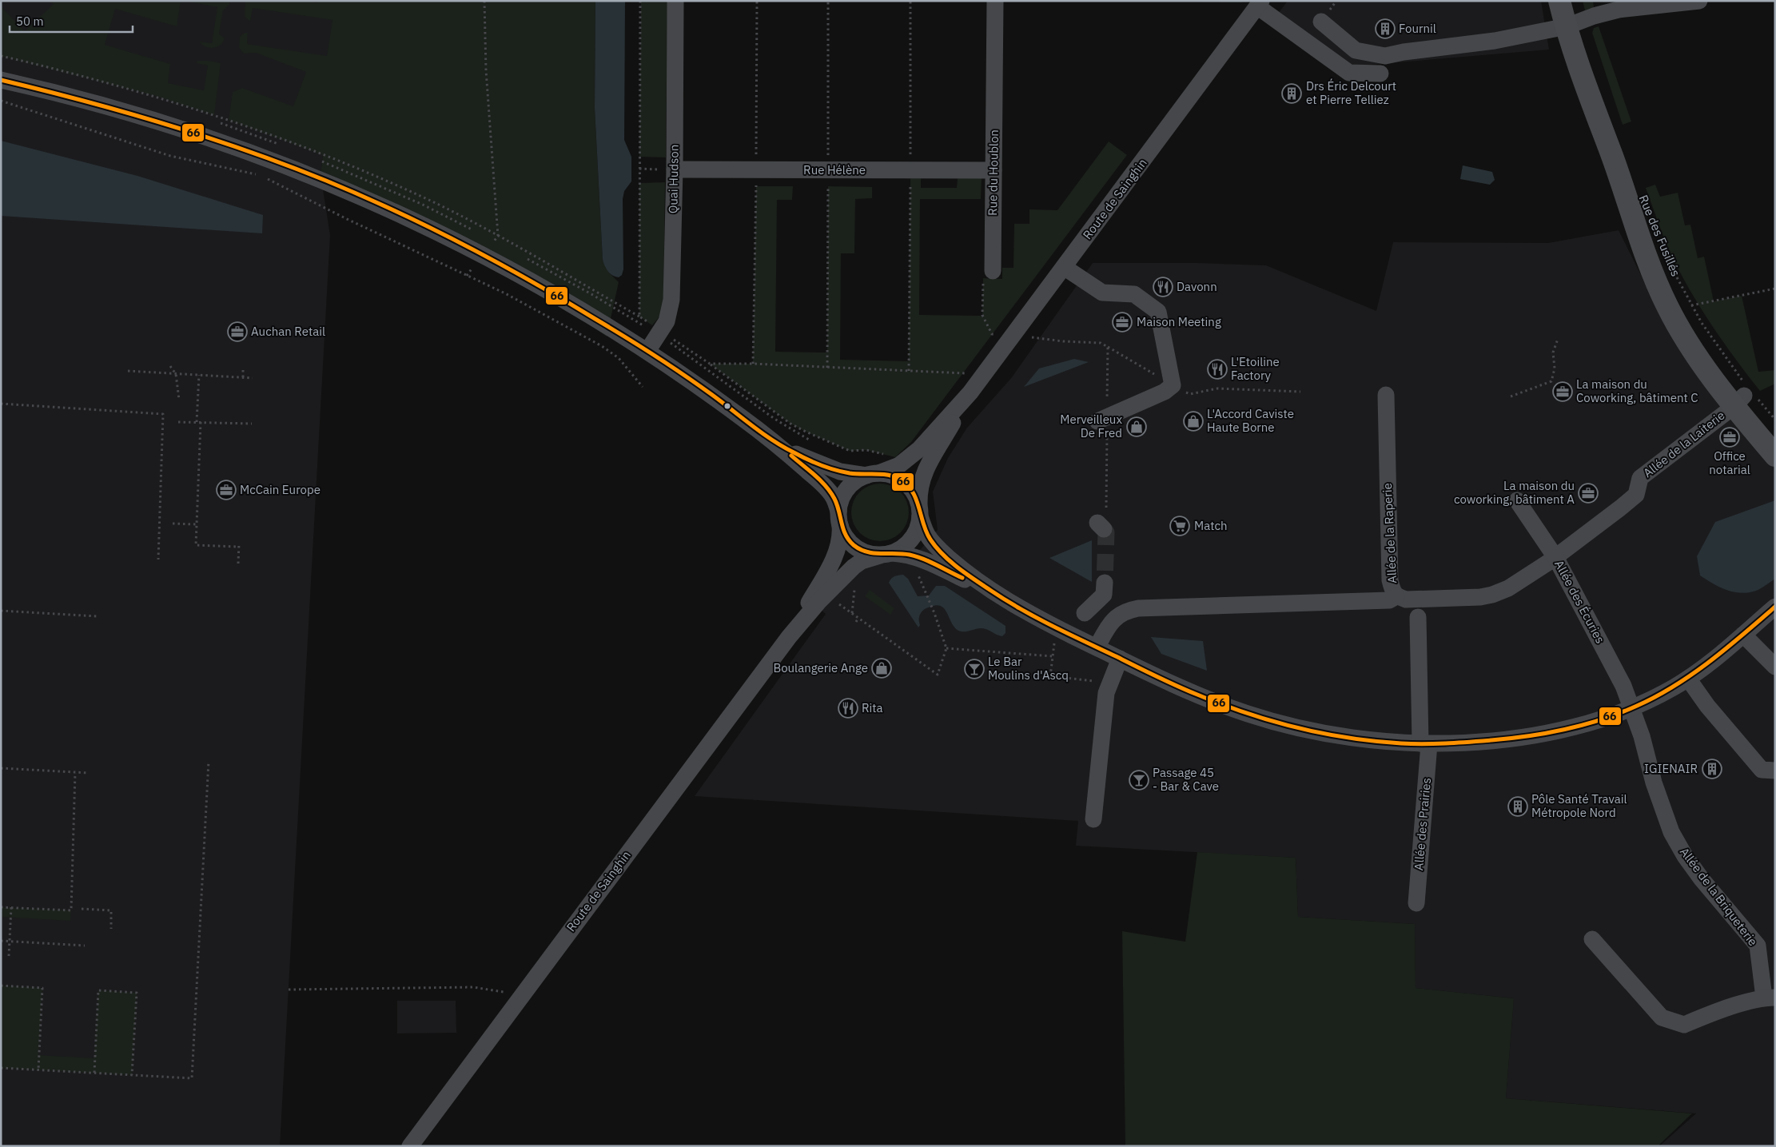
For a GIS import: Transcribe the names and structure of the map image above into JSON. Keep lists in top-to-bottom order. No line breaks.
{"streets":{"main road":["Rue des Fusillés"],"street":["Rue Hélène","Rue du Houblon","Quai Hudson","Route de Sainghin","Allée de la Laiterie","Allée de la Raperie","Allée des Écuries","Allée des Prairies","Allée de la Briqueterie"]},"crossings":[["Rue Hélène","Rue du Houblon"],["Rue Hélène","Quai Hudson"],["Rue des Fusillés","Allée de la Laiterie"],["Allée de la Laiterie","Allée de la Raperie"],["Allée de la Laiterie","Allée des Écuries"],["Allée de la Raperie","Allée des Écuries"],["Allée des Écuries","Allée de la Briqueterie"]],"places":{"building":["Fournil","Drs Éric Delcourt et Pierre Telliez","IGIENAIR","Pôle Santé Travail Métropole Nord"],"restaurant":["Davonn","L'Etoiline Factory","Rita"],"office":["Maison Meeting","Auchan Retail","La maison du Coworking, bâtiment C","Office notarial","McCain Europe","La maison du coworking, bâtiment A"],"shop":["L'Accord Caviste Haute Borne","Merveilleux De Fred","Boulangerie Ange"],"supermarket":["Match"],"bar":["Le Bar Moulins d'Ascq","Passage 45 - Bar & Cave"]},"lines":["transit line 66"],"scale_bar":"50 m"}
